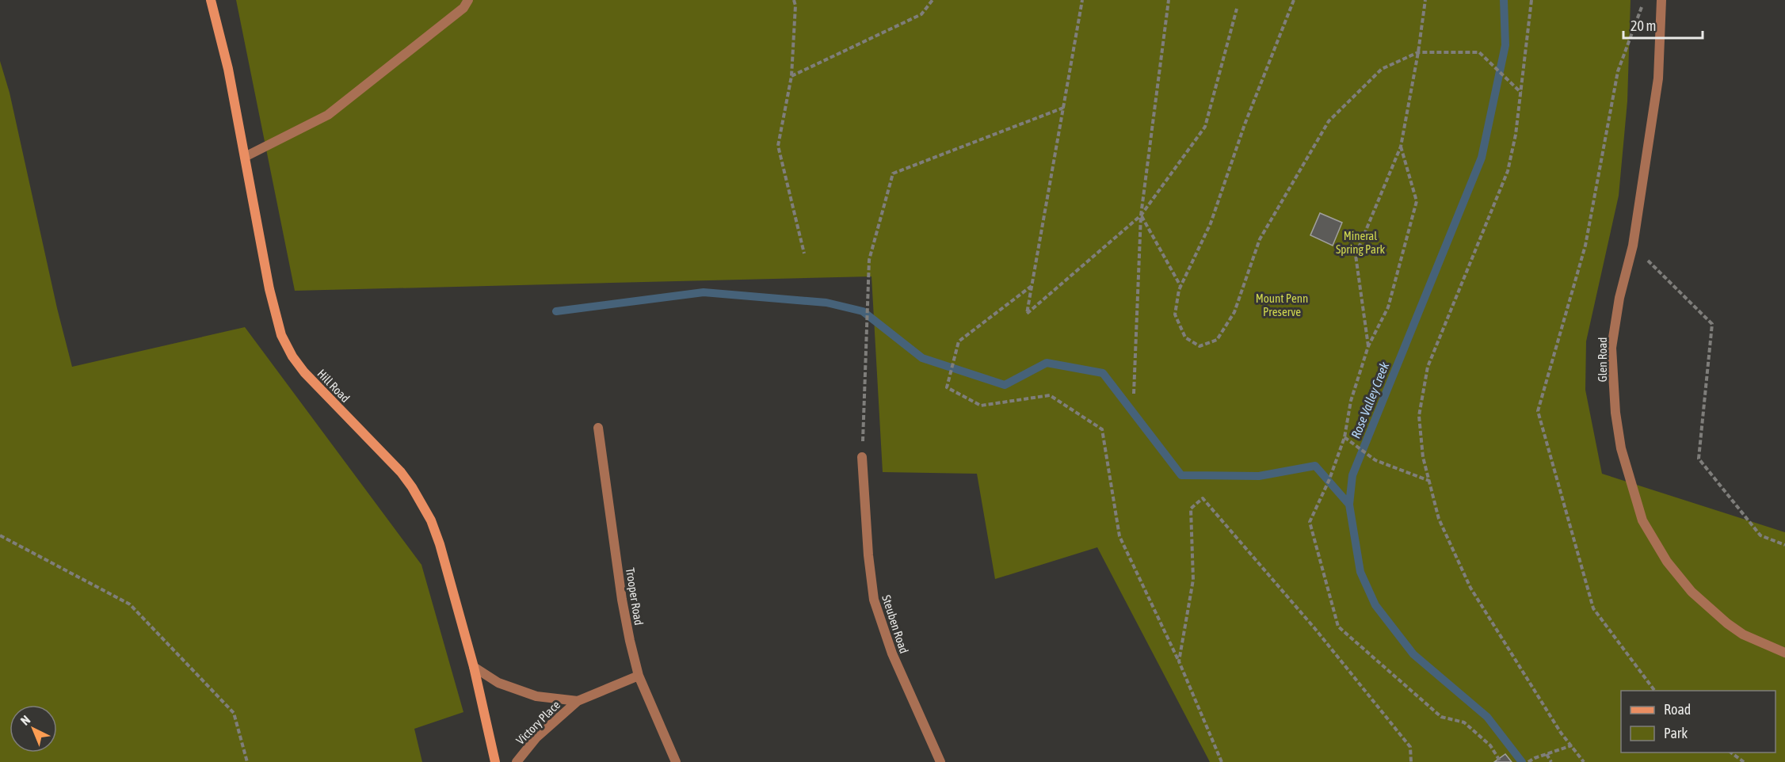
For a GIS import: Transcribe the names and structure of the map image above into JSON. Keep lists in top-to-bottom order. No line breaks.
{"streets":{"street":["Glen Road","Hill Road","Trooper Road","Steuben Road","Victory Place"]},"crossings":[["Hill Road","Victory Place"],["Trooper Road","Victory Place"]],"water":["Rose Valley Creek"],"parks":["Mineral Spring Park","Mount Penn Preserve"],"legend":["Road","Park"],"scale_bar":"20 m","north":"top left"}
